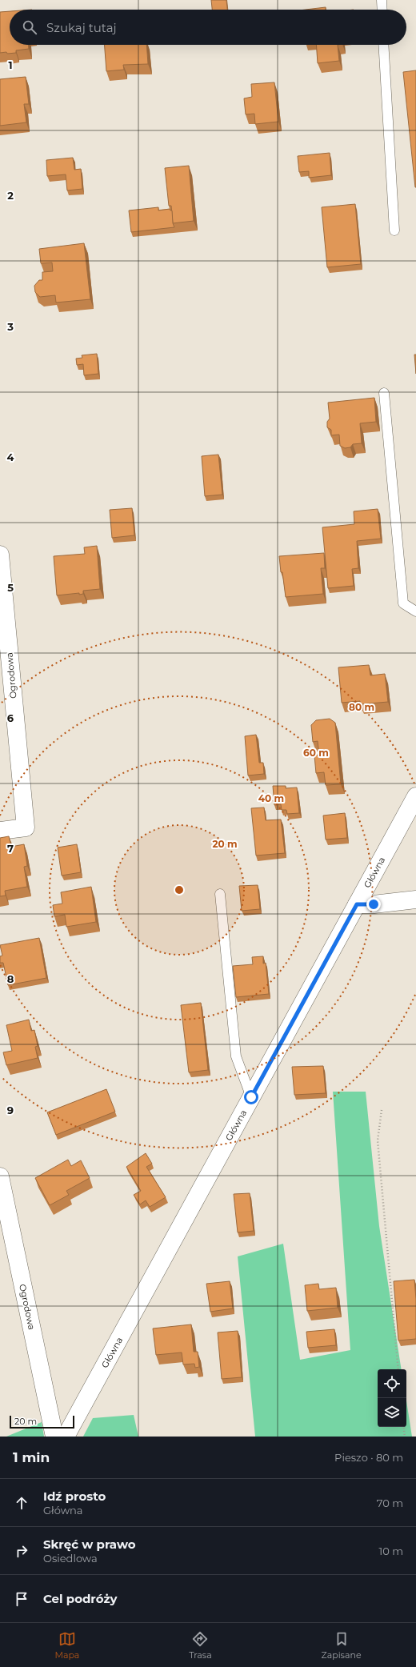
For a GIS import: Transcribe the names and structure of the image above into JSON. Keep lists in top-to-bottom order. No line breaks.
{"streets":{"street":["Ogrodowa","Główna"]},"scale_bar":"20 m","page":{"search":"Szukaj tutaj","scale":"20 m","heading":["1 min","Pieszo · 80 m"],"list":[["Idź prosto","Główna","70 m"],["Skręć w prawo","Osiedlowa","10 m"],"Cel podróży"],"nav":["Mapa","Trasa","Zapisane"]},"grid":{"rows":["1","2","3","4","5","6","7","8","9"]},"rings":["80 m","60 m","40 m","20 m"]}
